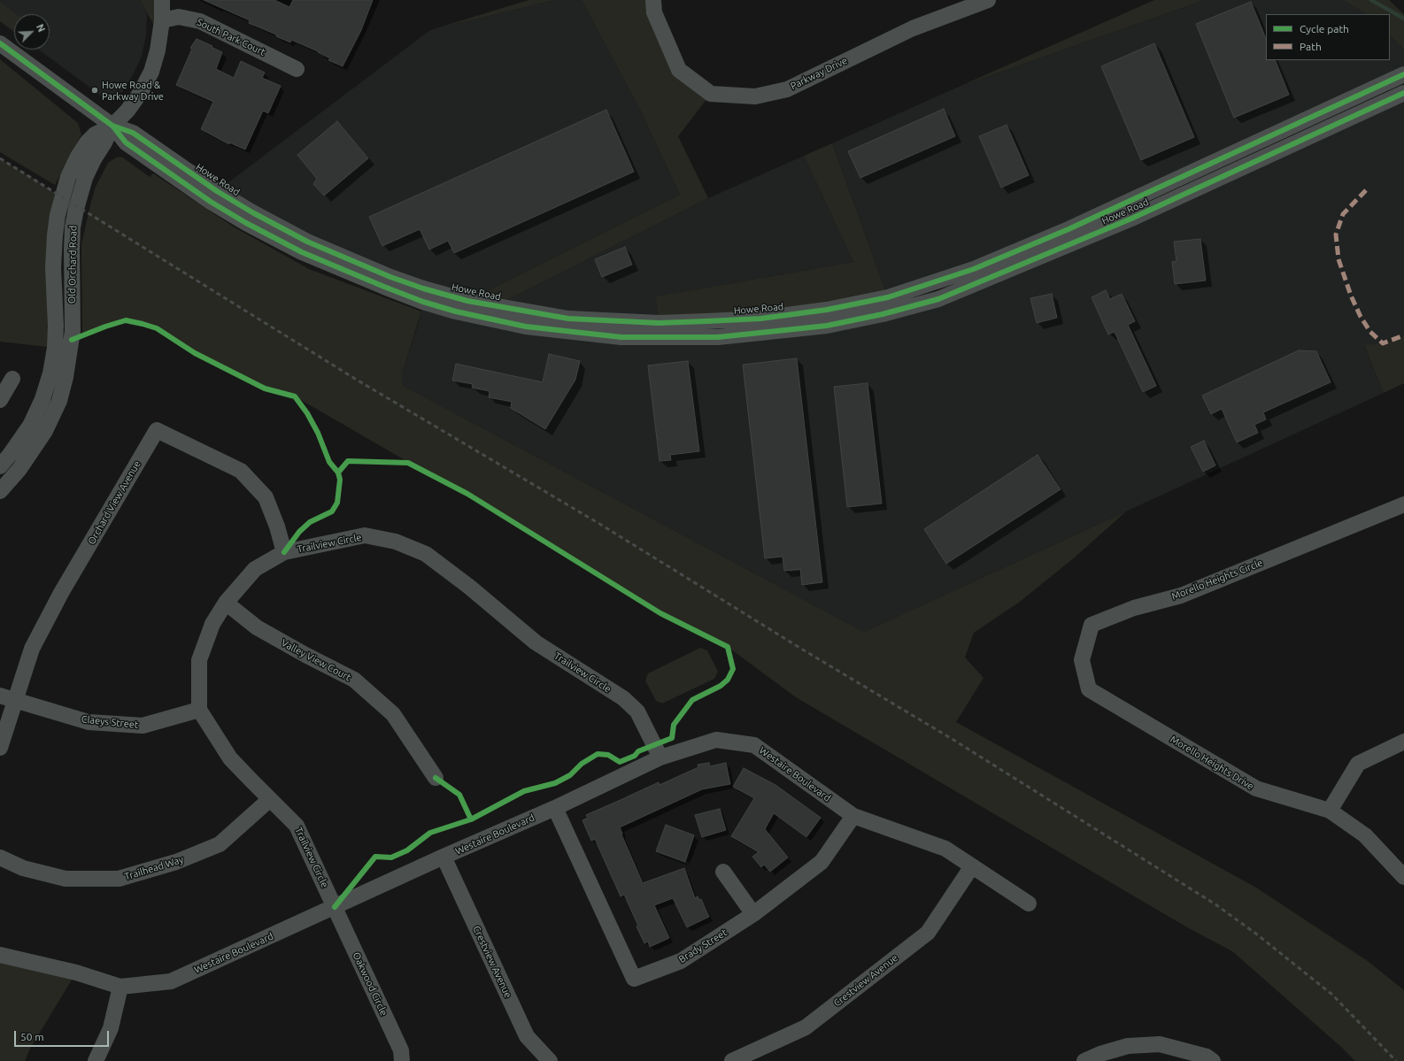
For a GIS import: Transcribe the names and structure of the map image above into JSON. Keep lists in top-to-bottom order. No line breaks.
{"streets":{"street":["South Park Court","Parkway Drive","Howe Road","Old Orchard Road","Orchard View Avenue","Trailview Circle","Morello Heights Circle","Valley View Court","Claeys Street","Morello Heights Drive","Westaire Boulevard","Trailhead Way","Brady Street","Crestview Avenue","Oakwood Circle"]},"crossings":[["Howe Road","Old Orchard Road"],["Orchard View Avenue","Trailview Circle"],["Orchard View Avenue","Claeys Street"],["Trailview Circle","Valley View Court"],["Trailview Circle","Claeys Street"],["Trailview Circle","Westaire Boulevard"],["Trailview Circle","Trailhead Way"],["Trailview Circle","Oakwood Circle"],["Morello Heights Circle","Morello Heights Drive"],["Westaire Boulevard","Brady Street"],["Westaire Boulevard","Crestview Avenue"],["Westaire Boulevard","Oakwood Circle"]],"places":["Howe Road & Parkway Drive"],"legend":["Cycle path","Path"],"scale_bar":"50 m","north":"top right"}
